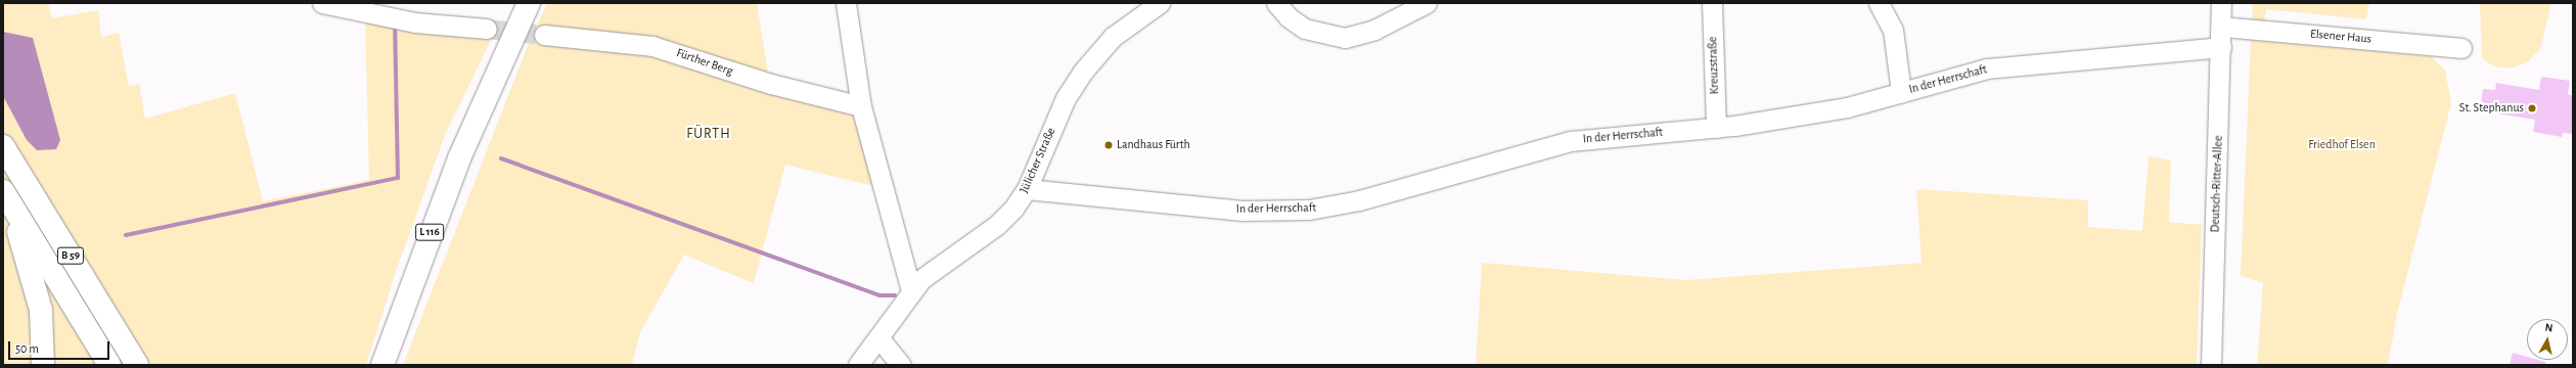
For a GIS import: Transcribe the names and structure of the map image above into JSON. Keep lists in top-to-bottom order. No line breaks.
{"streets":{"main road":["L 116","B 59"],"street":["Elsener Haus","Fürther Berg","Kreuzstraße","In der Herrschaft","Jülicher Straße","Deutsch-Ritter-Allee"]},"crossings":[["Elsener Haus","Deutsch-Ritter-Allee"],["Kreuzstraße","In der Herrschaft"],["In der Herrschaft","Jülicher Straße"],["In der Herrschaft","Deutsch-Ritter-Allee"]],"districts":["FÜRTH"],"parks":["Friedhof Elsen"],"places":["St. Stephanus","Landhaus Fürth"],"scale_bar":"50 m","north":"top"}
